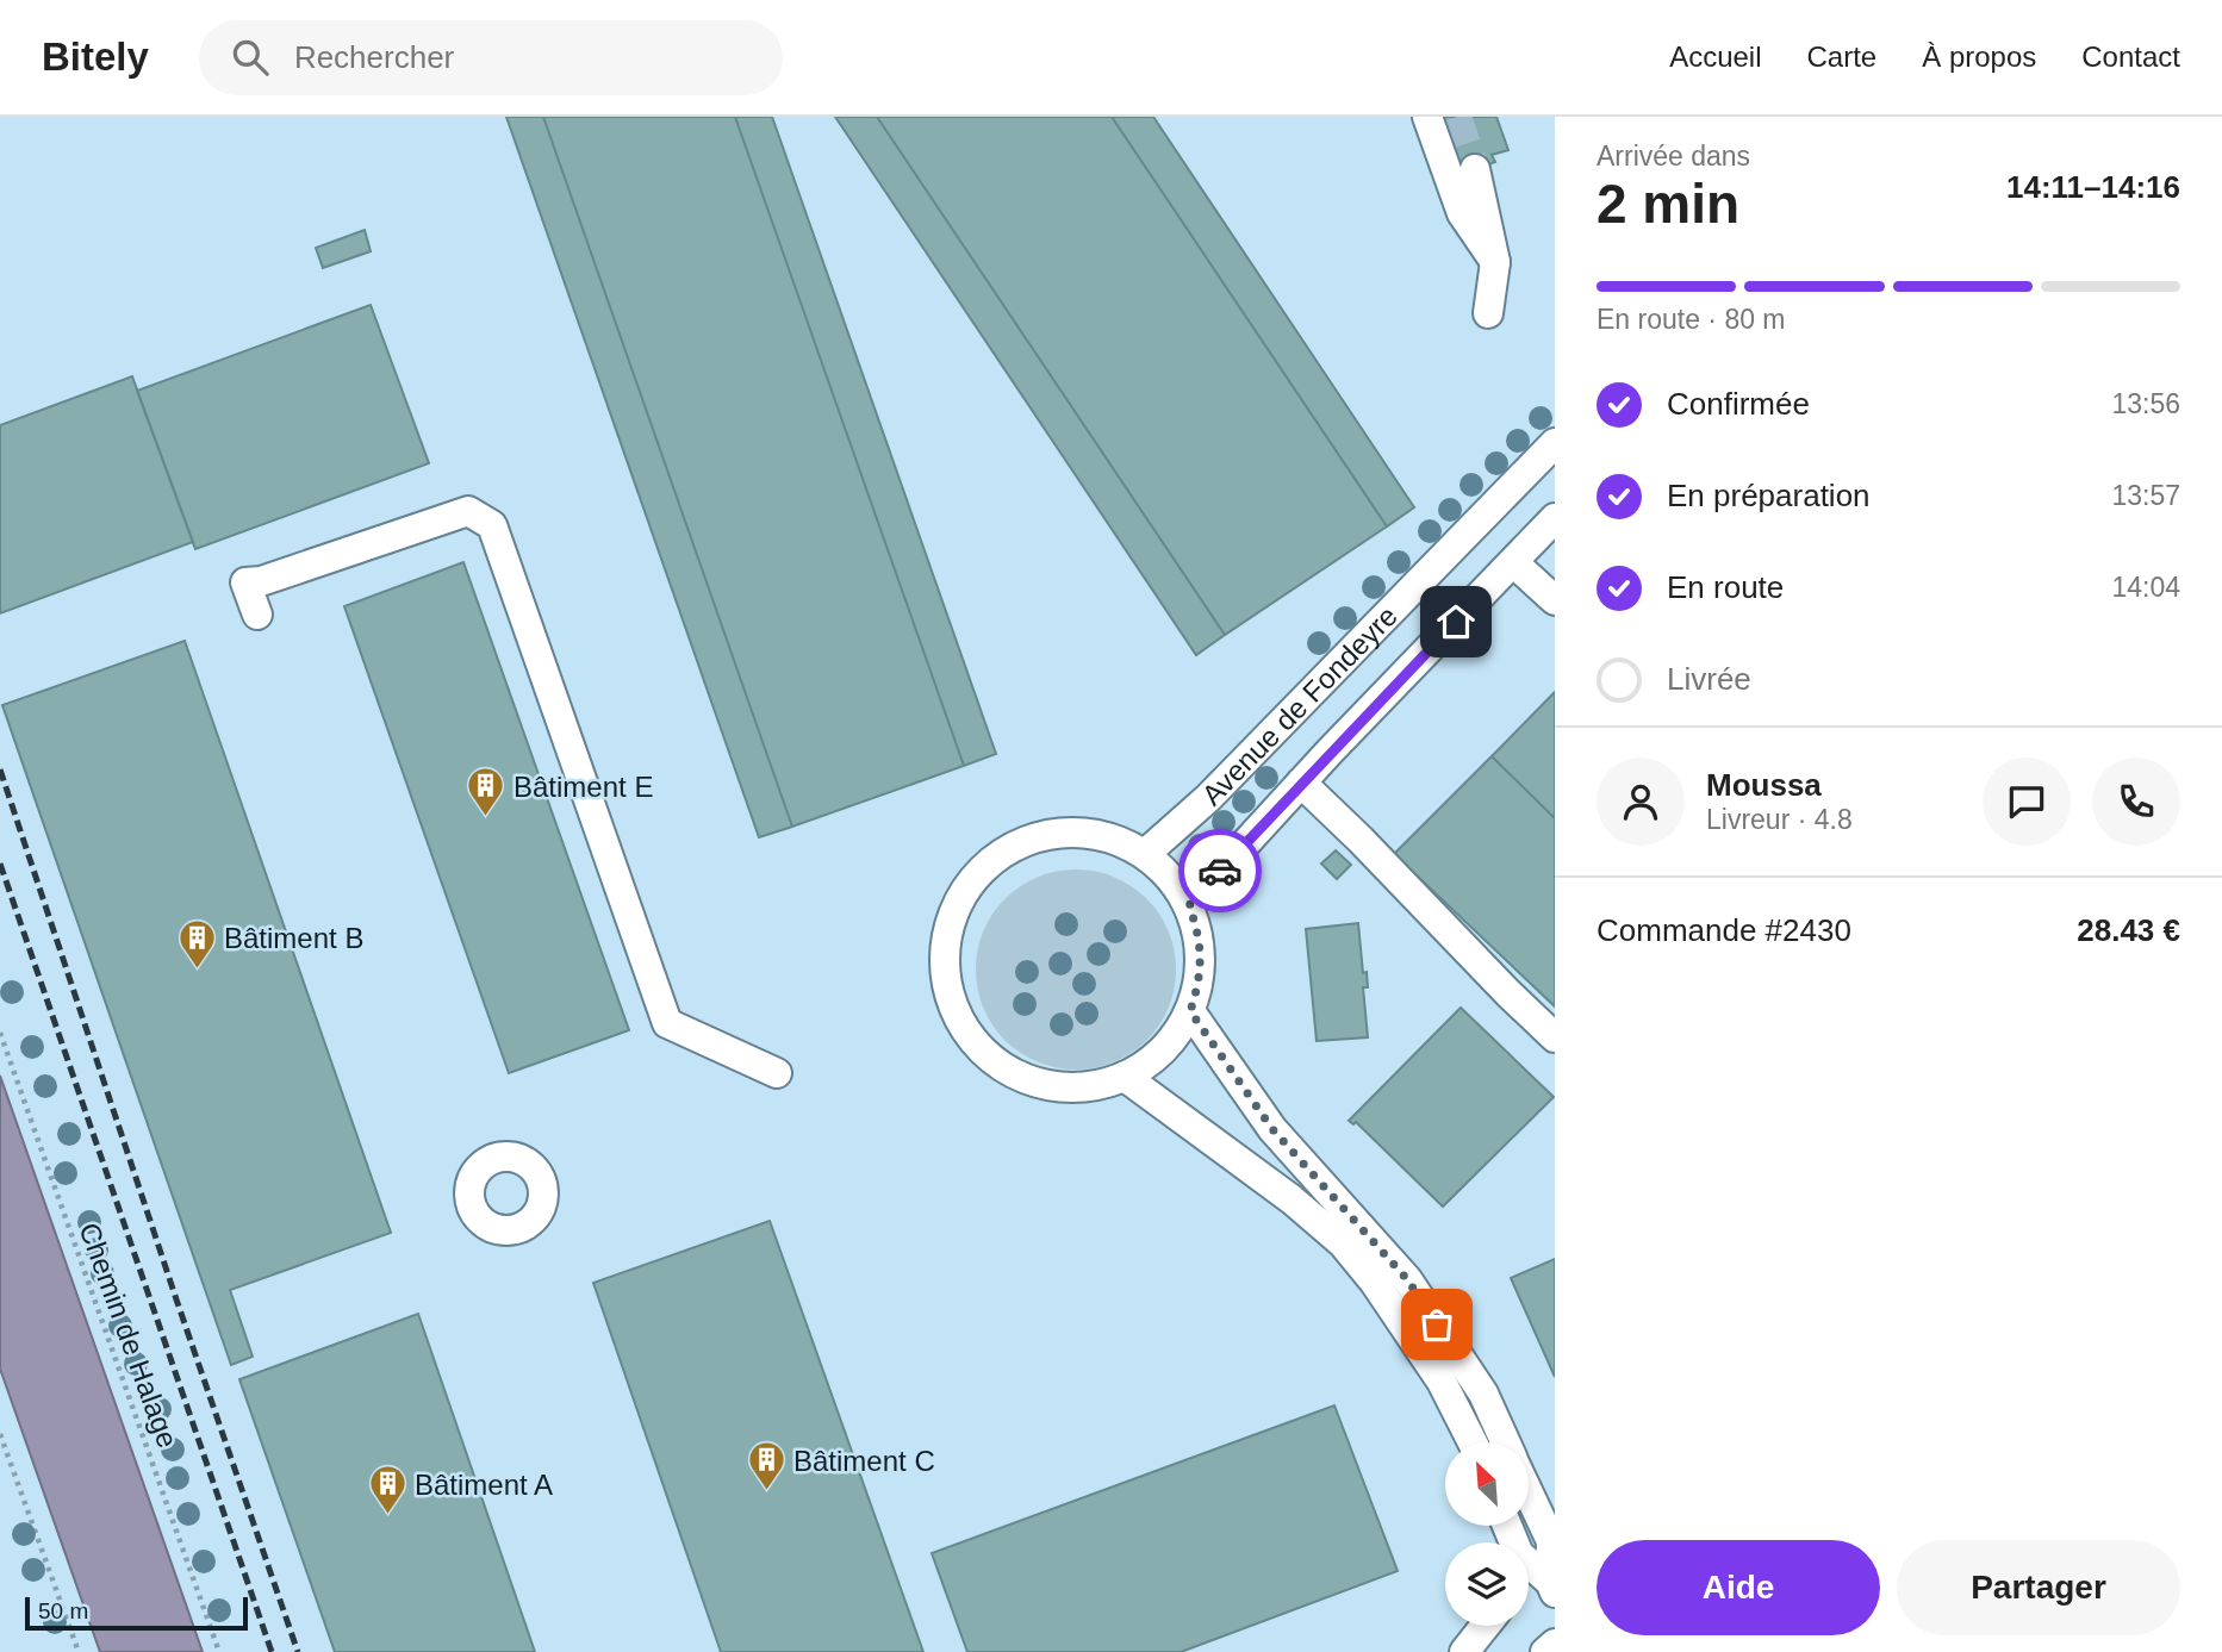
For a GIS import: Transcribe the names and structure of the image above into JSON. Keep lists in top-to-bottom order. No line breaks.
{"streets":{"street":["Avenue de Fondeyre"],"path":["Chemin de Halage"]},"places":{"building":["Bâtiment E","Bâtiment B","Bâtiment C","Bâtiment A"]},"scale_bar":"50 m","north":"top left","page":{"header":"Bitely","search":"Rechercher","nav":["Accueil","Carte","À propos","Contact"],"heading":["2 min","Arrivée dans","14:11–14:16"],"panel":["Moussa","Livreur · 4.8","Commande #2430","28.43 €"],"bar":"En route · 80 m","list":[["Confirmée","13:56"],["En préparation","13:57"],["En route","14:04"],"Livrée"],"buttons":["Aide","Partager"],"scale":"50 m"}}
